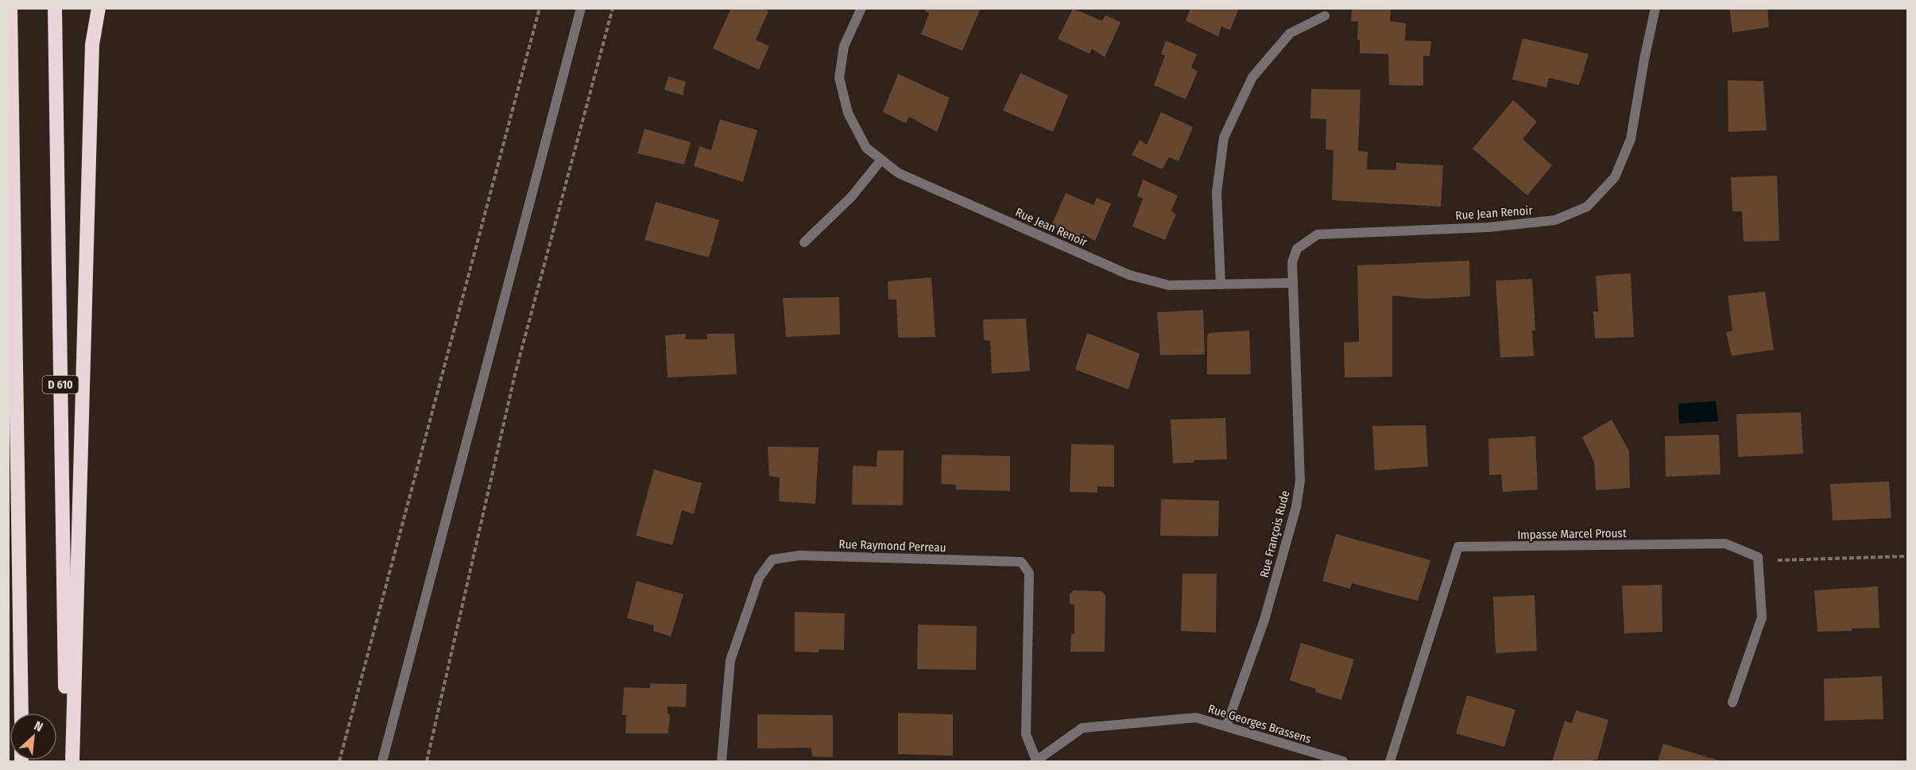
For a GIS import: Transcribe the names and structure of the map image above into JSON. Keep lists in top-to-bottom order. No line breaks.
{"streets":{"highway":["D 610"],"street":["Rue Jean Renoir","Rue François Rude","Impasse Marcel Proust","Rue Raymond Perreau","Rue Georges Brassens"]},"crossings":[["Rue Jean Renoir","Rue François Rude"],["Rue François Rude","Rue Georges Brassens"],["Rue Raymond Perreau","Rue Georges Brassens"]],"north":"top right"}
